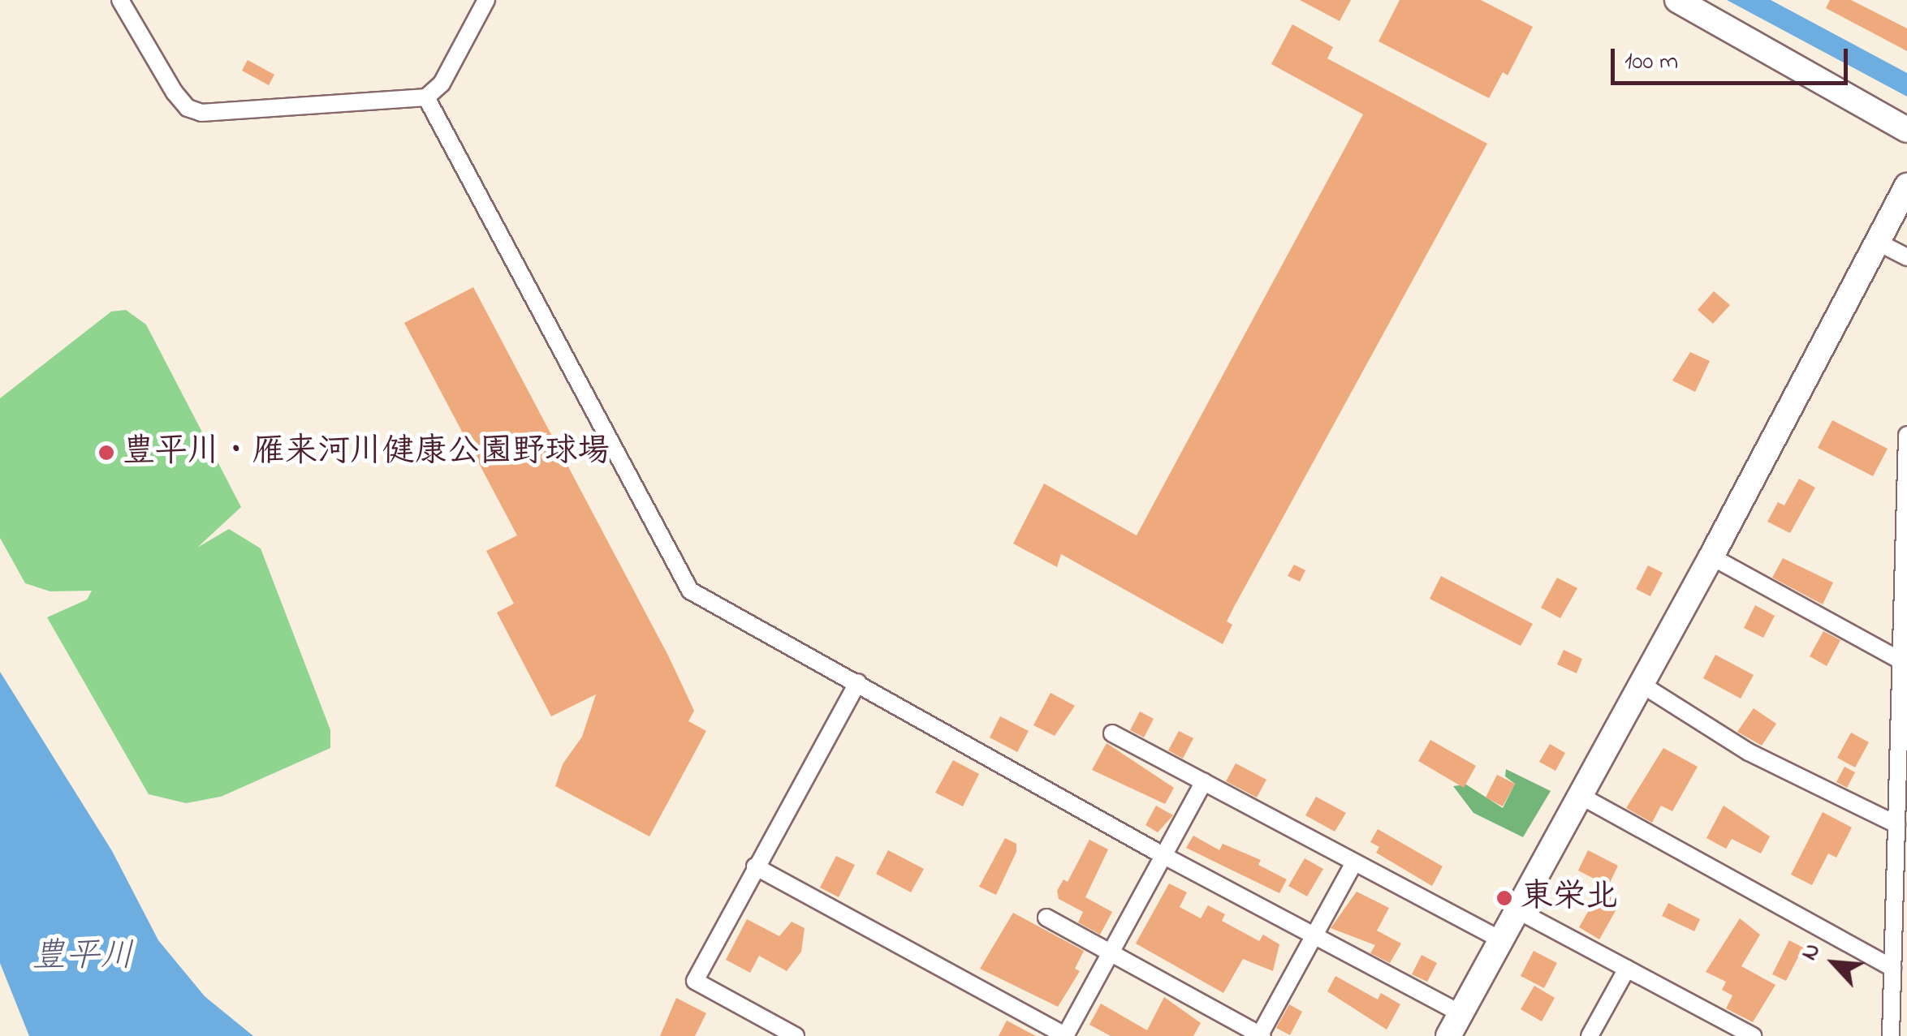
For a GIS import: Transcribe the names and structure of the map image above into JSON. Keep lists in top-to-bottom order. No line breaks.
{"water":["豊平川"],"places":["豊平川・雁来河川健康公園野球場","東栄北"],"scale_bar":"100 m","north":"top left"}
